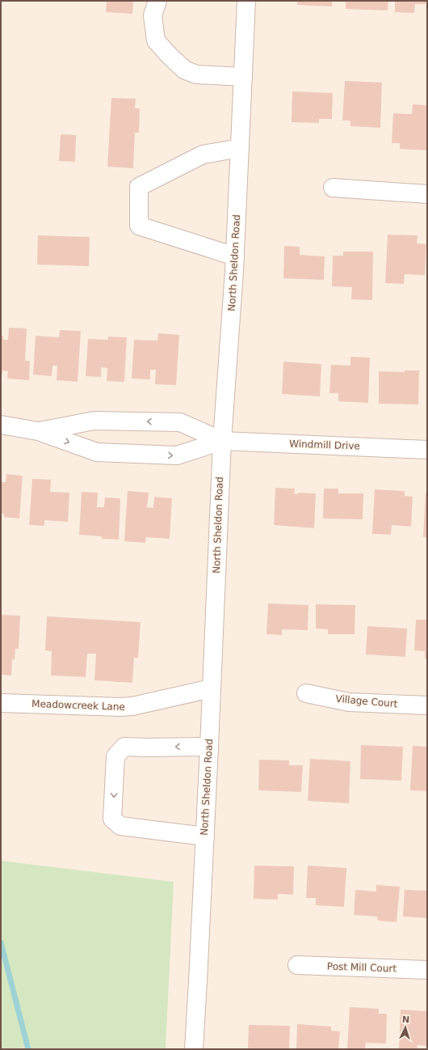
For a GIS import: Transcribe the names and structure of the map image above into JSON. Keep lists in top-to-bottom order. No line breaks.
{"streets":{"street":["North Sheldon Road","Windmill Drive","Village Court","Meadowcreek Lane","Post Mill Court"]},"crossings":[["North Sheldon Road","Windmill Drive"],["North Sheldon Road","Meadowcreek Lane"]],"north":"top"}
